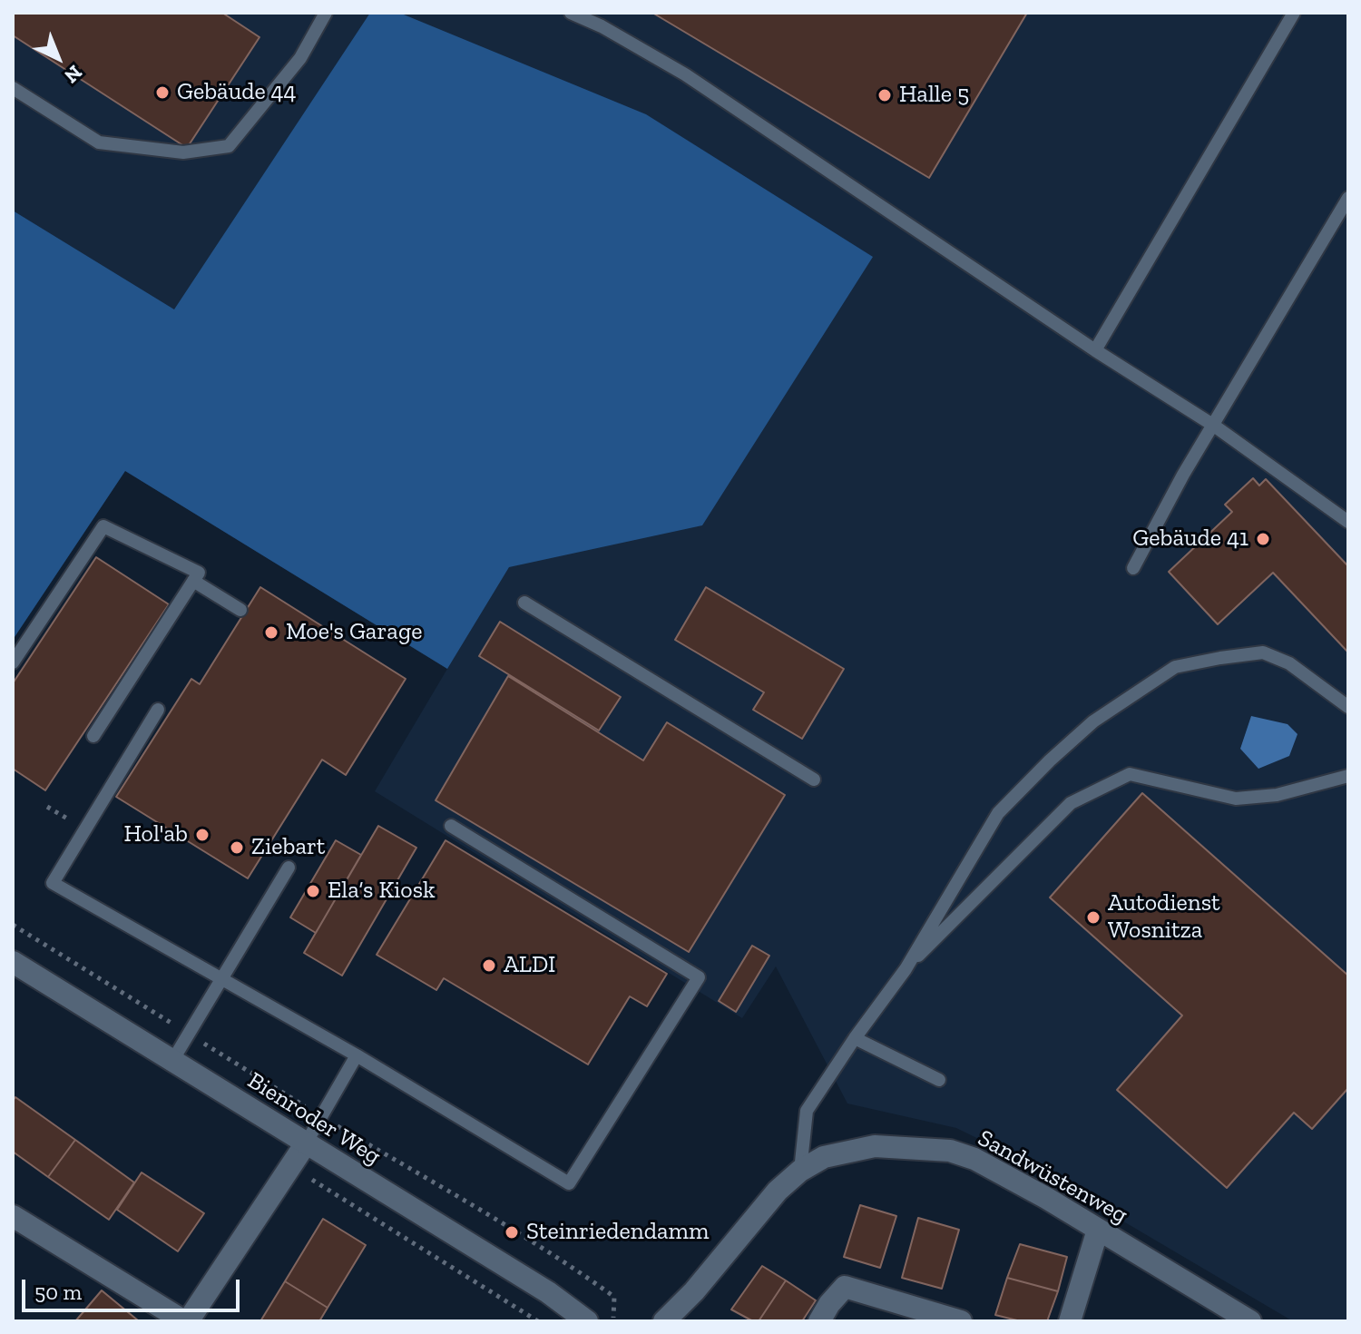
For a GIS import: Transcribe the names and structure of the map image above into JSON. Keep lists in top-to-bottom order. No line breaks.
{"streets":{"street":["Bienroder Weg","Sandwüstenweg"]},"places":["Gebäude 44","Halle 5","Gebäude 41","Moe's Garage","Hol'ab","Ziebart","Ela‘s Kiosk","Autodienst Wosnitza","ALDI","Steinriedendamm"],"scale_bar":"50 m","north":"bottom right"}
